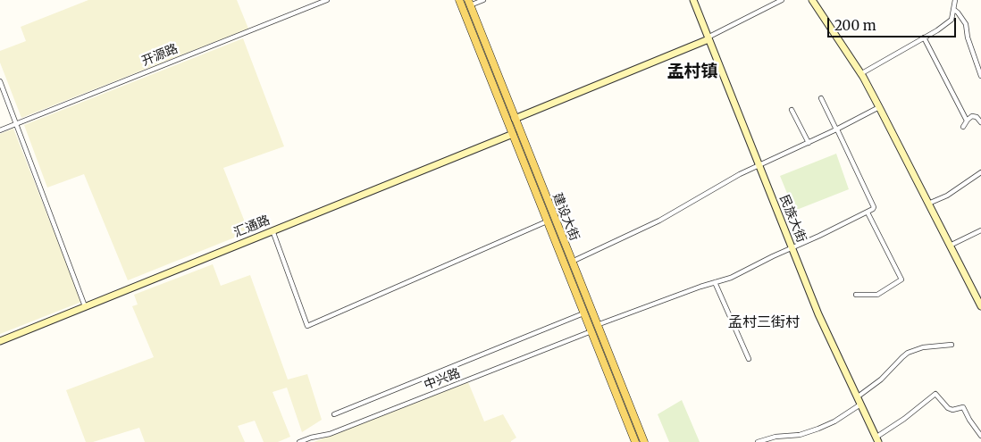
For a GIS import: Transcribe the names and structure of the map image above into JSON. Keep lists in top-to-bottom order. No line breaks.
{"streets":{"main road":["建设大街"],"street":["开源路","民族大街","汇通路","中兴路"]},"crossings":[["建设大街","汇通路"],["建设大街","中兴路"]],"districts":["孟村镇","孟村三街村"],"scale_bar":"200 m"}
